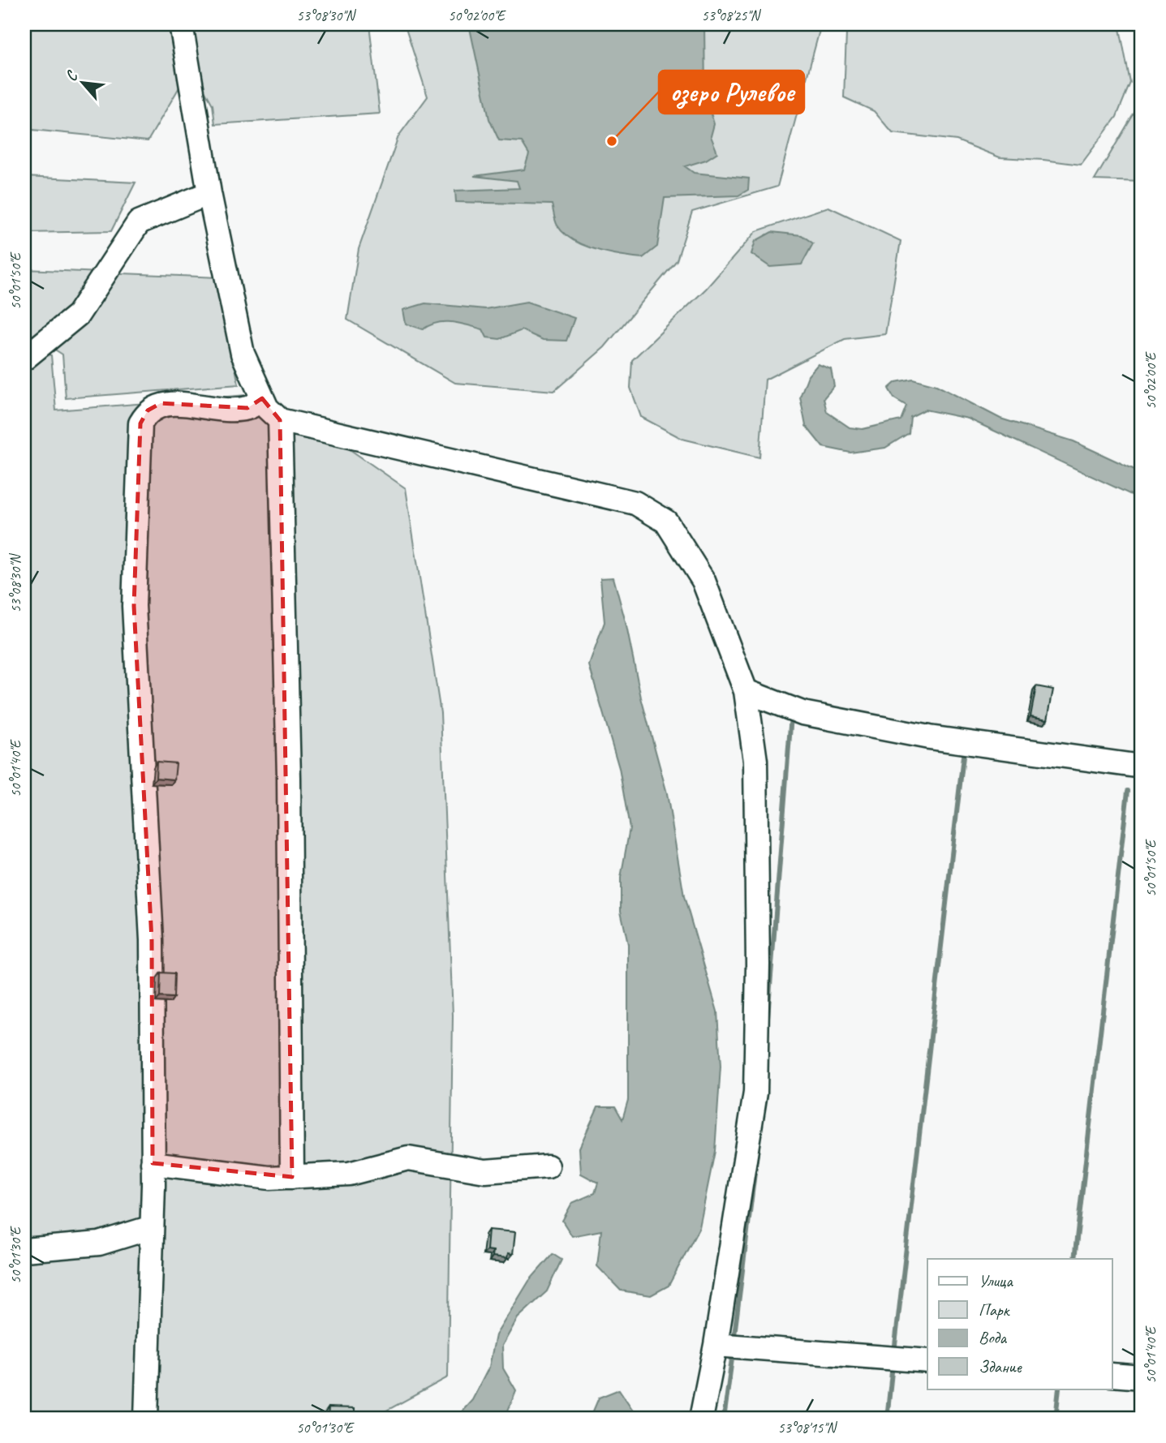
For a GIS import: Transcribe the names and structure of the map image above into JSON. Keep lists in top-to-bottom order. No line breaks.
{"places":["озеро Рулевое"],"legend":["Улица","Парк","Вода","Здание"],"north":"top left","coordinates":["53°08'30\"N","50°02'00\"E","53°08'25\"N","50°01'50\"E","50°01'40\"E","50°01'30\"E","53°08'15\"N"]}
